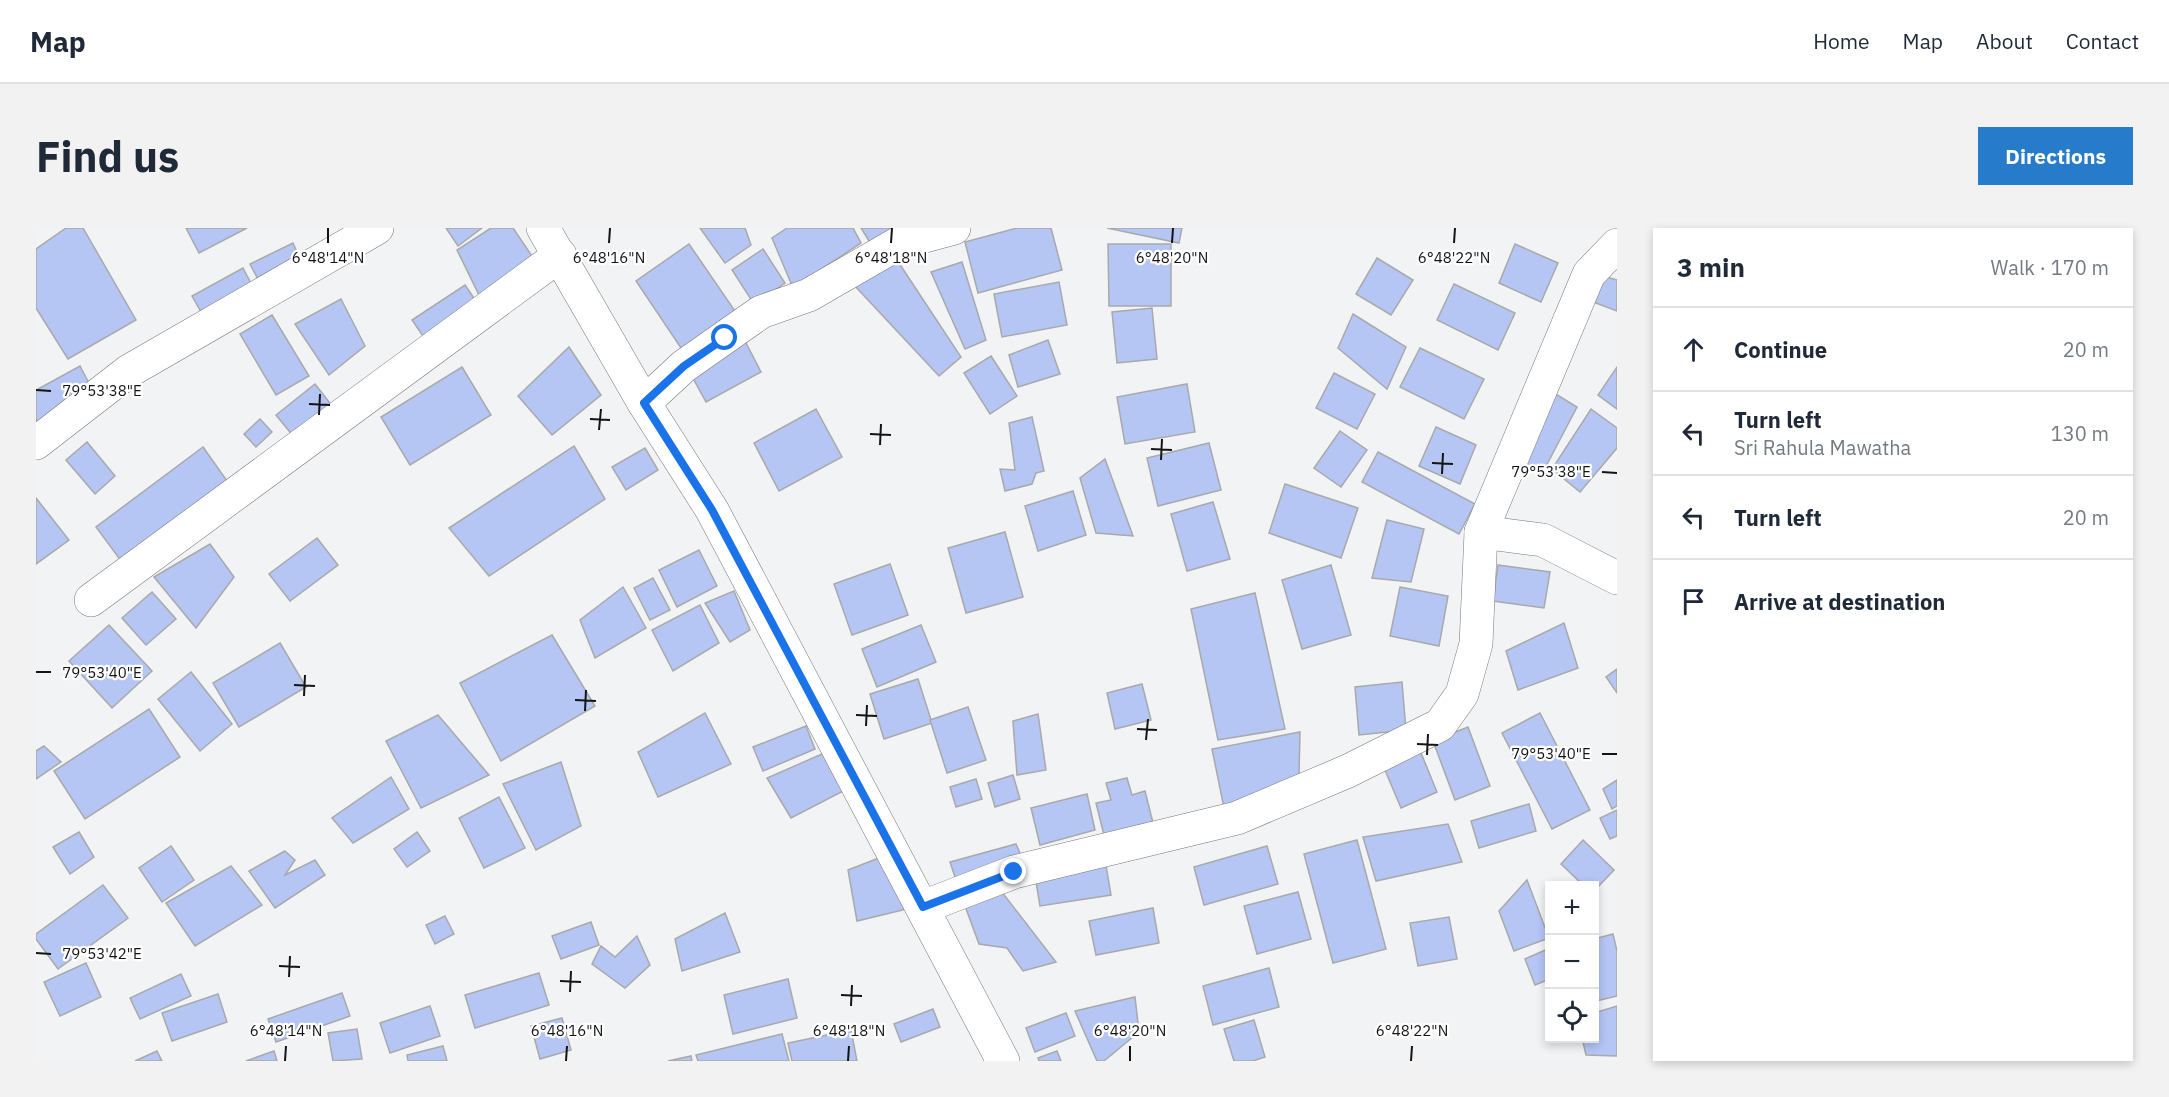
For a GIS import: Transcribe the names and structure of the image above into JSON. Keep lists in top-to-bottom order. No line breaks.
{"page":{"header":"Map","nav":["Home","Map","About","Contact"],"buttons":"Directions","title":"Find us","heading":["3 min","Walk · 170 m"],"list":[["Continue","20 m"],["Turn left","Sri Rahula Mawatha","130 m"],["Turn left","20 m"],"Arrive at destination"],"map_buttons":["+","−"]},"coordinates":["6°48'14\"N","6°48'16\"N","6°48'18\"N","6°48'20\"N","6°48'22\"N","79°53'38\"E","79°53'40\"E","79°53'42\"E"]}
